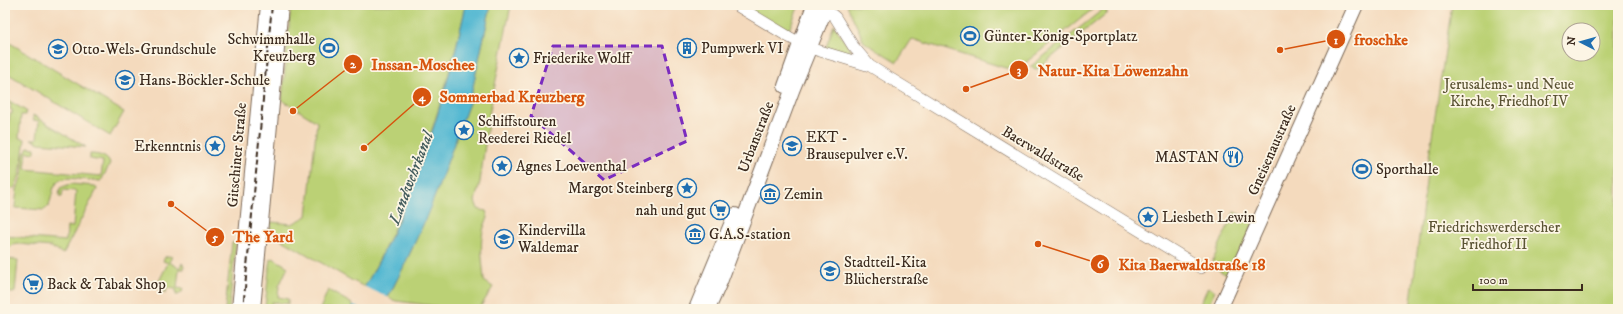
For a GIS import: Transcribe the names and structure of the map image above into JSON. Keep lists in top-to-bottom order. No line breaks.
{"streets":{"main road":["Urbanstraße","Gneisenaustraße","Gitschiner Straße"],"street":["Baerwaldstraße"]},"crossings":[["Urbanstraße","Baerwaldstraße"]],"water":["Landwehrkanal"],"parks":["Jerusalems- und Neue Kirche, Friedhof IV","Friedrichswerderscher Friedhof II"],"places":{"sports":["Günter-König-Sportplatz","Schwimmhalle Kreuzberg","Sporthalle"],"building":["Pumpwerk VI"],"school or university":["Otto-Wels-Grundschule","Hans-Böckler-Schule","EKT - Brausepulver e.V.","Kindervilla Waldemar","Stadtteil-Kita Blücherstraße"],"other":["froschke","Natur-Kita Löwenzahn","Inssan-Moschee","Sommerbad Kreuzberg","The Yard","Kita Baerwaldstraße 18"],"place":["Friederike Wolff","Schiffstouren Reederei Riedel","Erkenntnis","Agnes Loewenthal","Margot Steinberg","Liesbeth Lewin"],"restaurant":["MASTAN"],"museum":["Zemin","G.A.S-station"],"supermarket":["nah und gut","Back & Tabak Shop"]},"scale_bar":"100 m","north":"left"}
